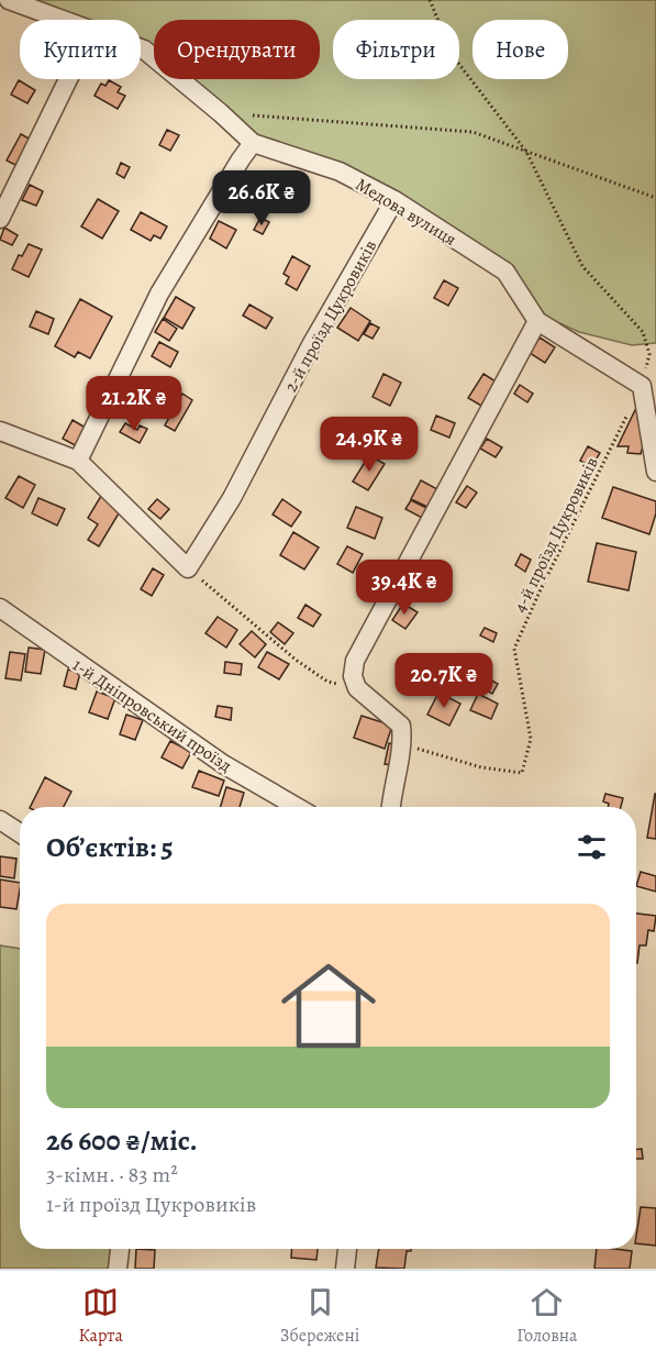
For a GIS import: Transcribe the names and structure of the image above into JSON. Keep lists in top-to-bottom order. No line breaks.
{"streets":{"street":["Медова вулиця","2-й проїзд Цукровиків","1-й Дніпровський проїзд"],"path":["4-й проїзд Цукровиків"]},"crossings":[["Медова вулиця","2-й проїзд Цукровиків"],["Медова вулиця","4-й проїзд Цукровиків"]],"page":{"chip":["Купити","Орендувати","Фільтри","Нове"],"price":["26.6K ₴","21.2K ₴","24.9K ₴","39.4K ₴","20.7K ₴"],"heading":"Об’єктів: 5","list":[{"name":"26 600 ₴/міс.","note":"3-кімн. · 83 m² · 1-й проїзд Цукровиків"}],"tabs":["Карта","Збережені","Головна"]}}
